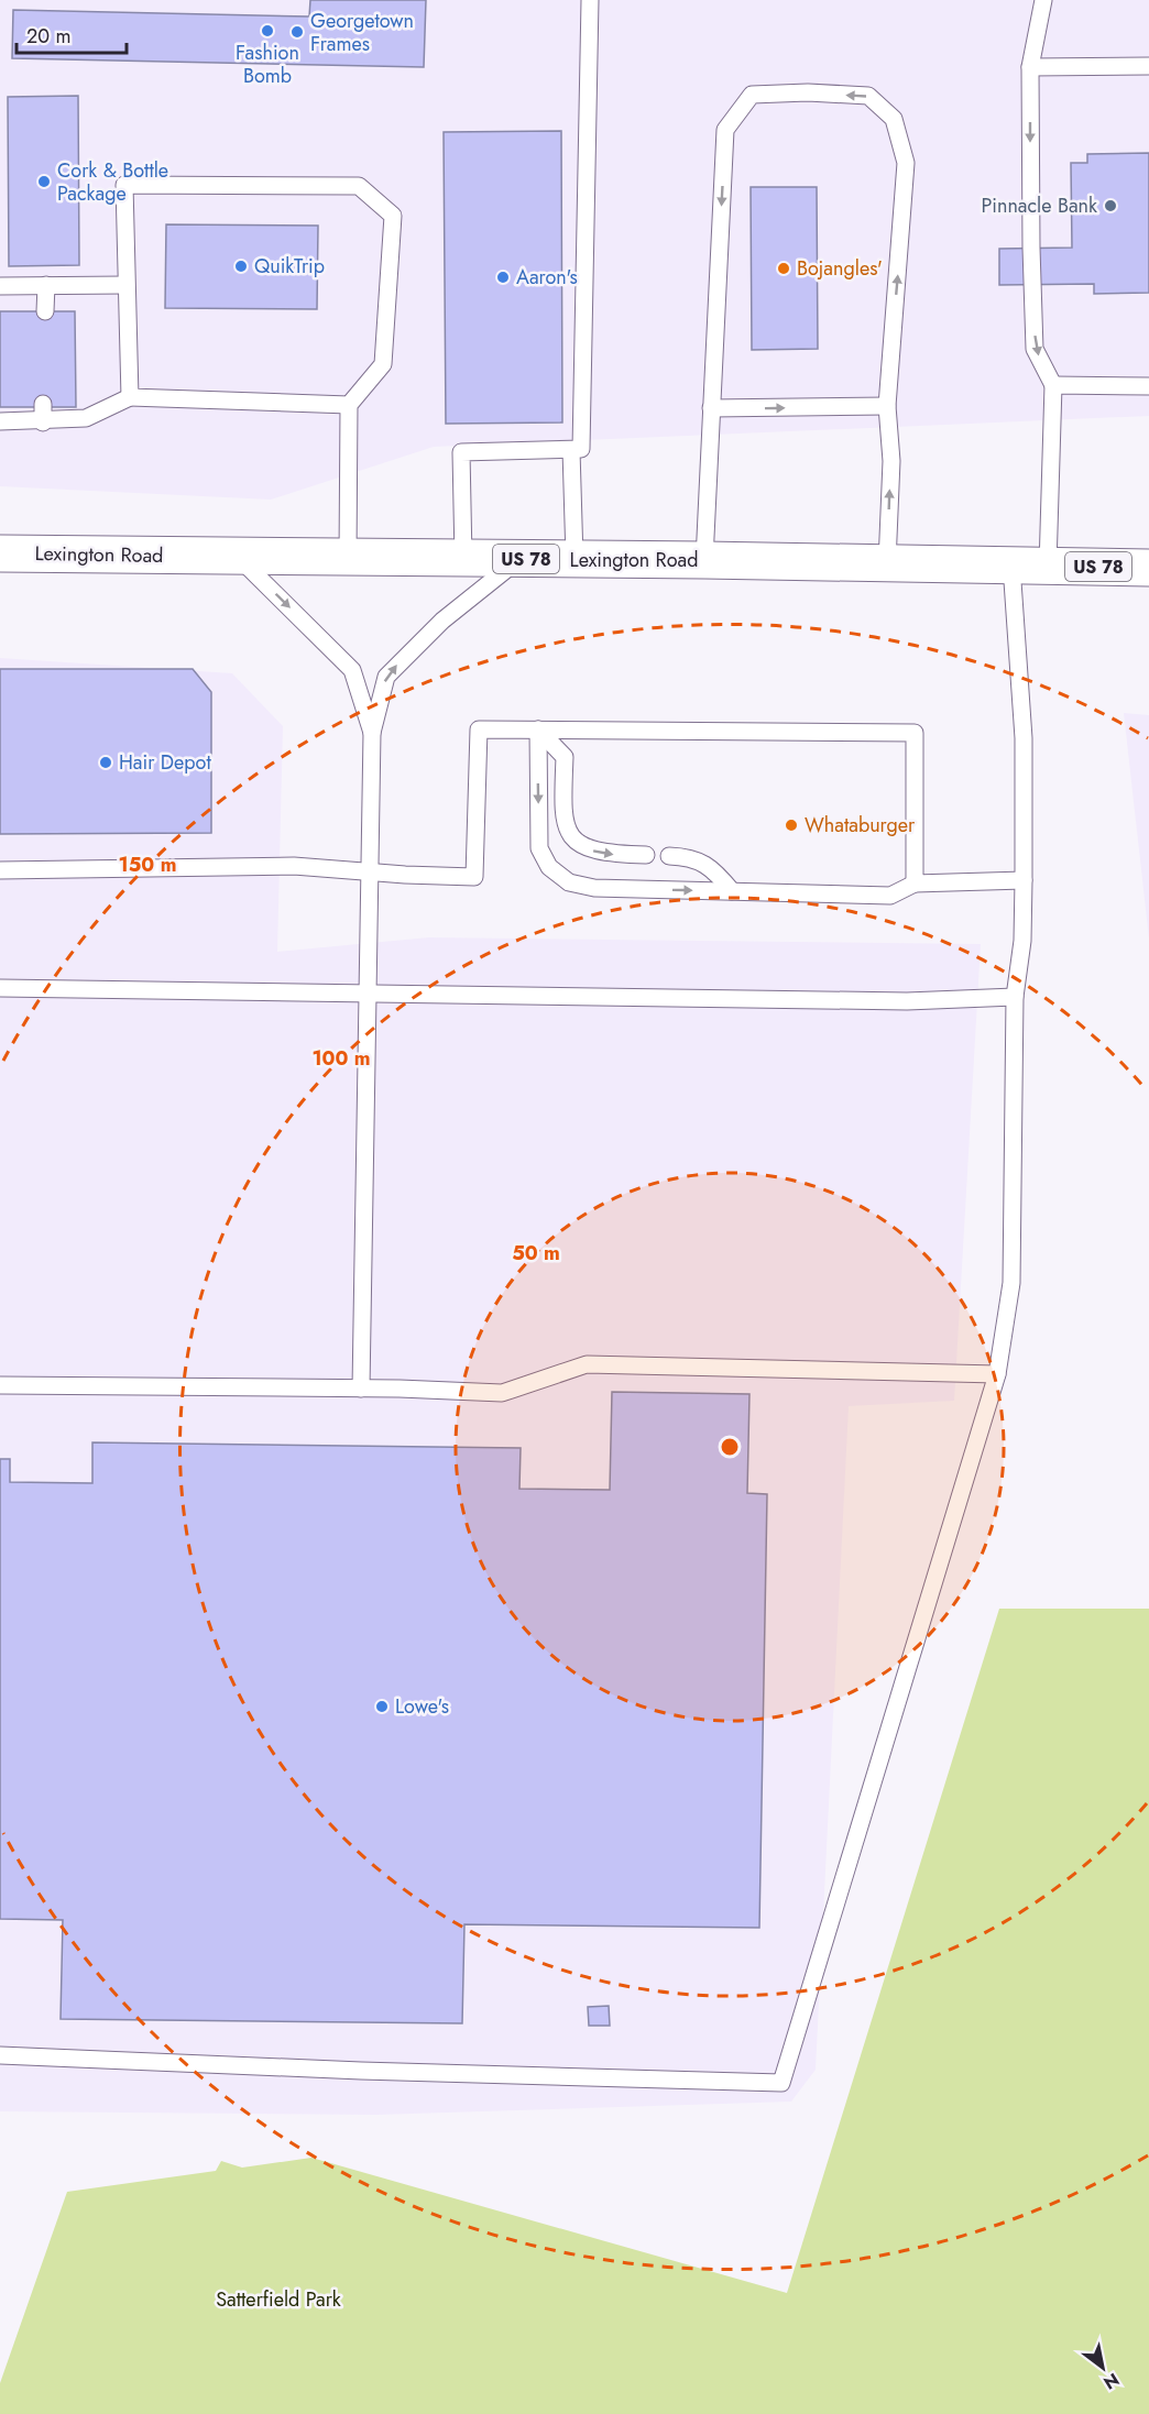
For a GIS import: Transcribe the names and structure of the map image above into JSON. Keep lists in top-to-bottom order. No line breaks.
{"streets":{"highway":["Lexington Road","US 78"]},"parks":["Satterfield Park"],"places":["Fashion Bomb","Georgetown Frames","Cork & Bottle Package","Pinnacle Bank","QuikTrip","Bojangles'","Aaron's","Hair Depot","Whataburger","Lowe's"],"scale_bar":"20 m","north":"bottom right","rings":["150 m","100 m","50 m"]}
